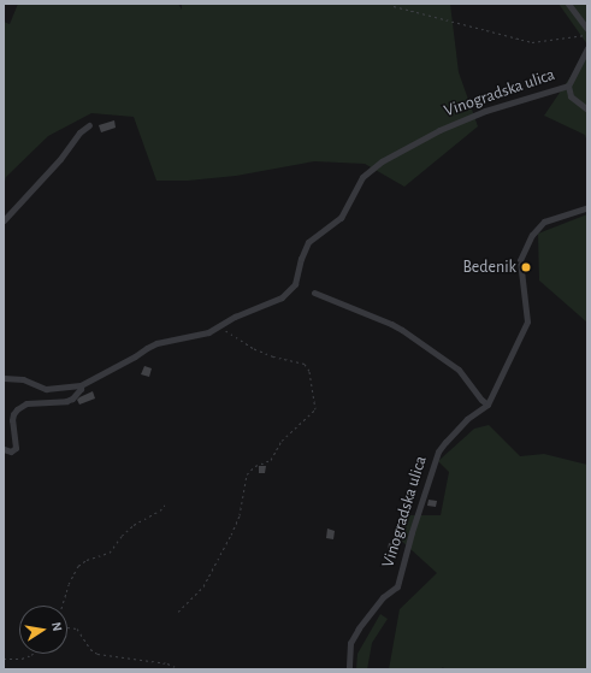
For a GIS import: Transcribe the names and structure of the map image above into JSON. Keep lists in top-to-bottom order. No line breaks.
{"streets":{"street":["Vinogradska ulica"]},"places":["Bedenik"],"north":"right"}
